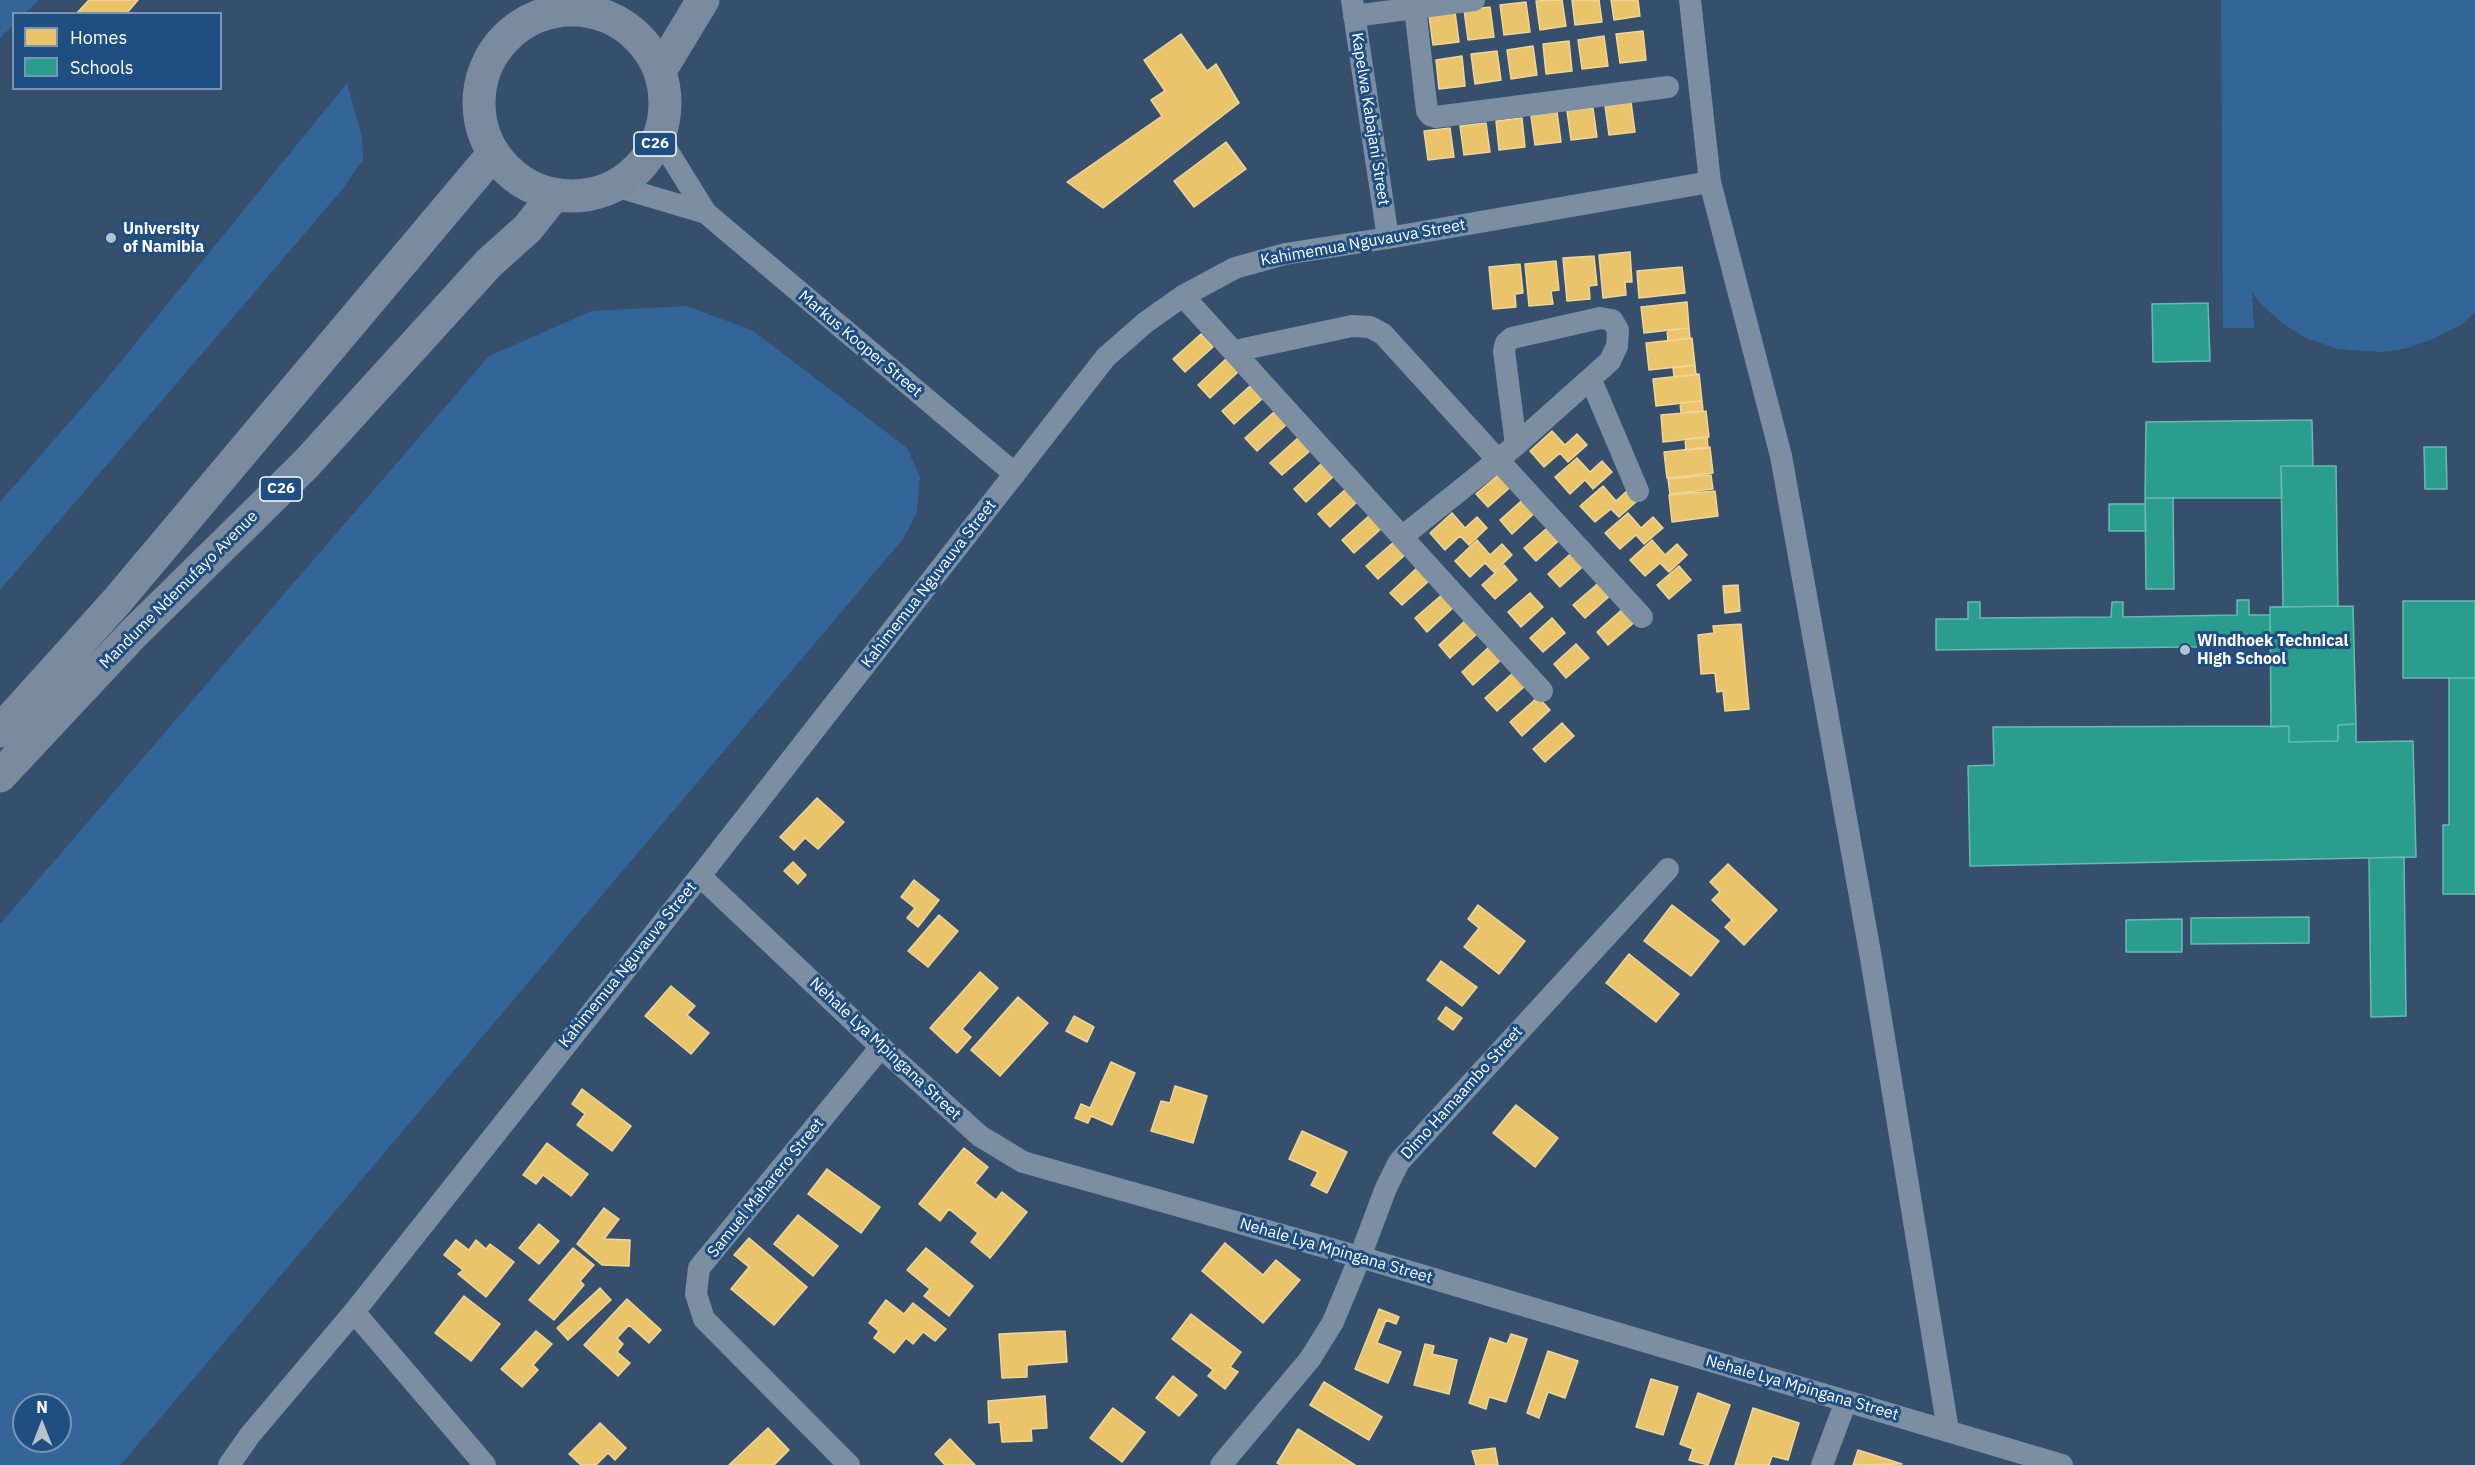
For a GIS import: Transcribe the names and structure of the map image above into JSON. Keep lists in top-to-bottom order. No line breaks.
{"streets":{"main road":["C26","Mandume Ndemufayo Avenue"],"street":["Kapelwa Kabajani Street","Kahimemua Nguvauva Street","Markus Kooper Street","Nehale Lya Mpingana Street","Dimo Hamaambo Street","Samuel Maharero Street"]},"crossings":[["Kapelwa Kabajani Street","Kahimemua Nguvauva Street"],["C26","Mandume Ndemufayo Avenue"],["Kahimemua Nguvauva Street","Markus Kooper Street"],["Kahimemua Nguvauva Street","Nehale Lya Mpingana Street"],["Nehale Lya Mpingana Street","Dimo Hamaambo Street"],["Nehale Lya Mpingana Street","Samuel Maharero Street"]],"places":["University of Namibia","Windhoek Technical High School"],"legend":["Homes","Schools"],"north":"top"}
